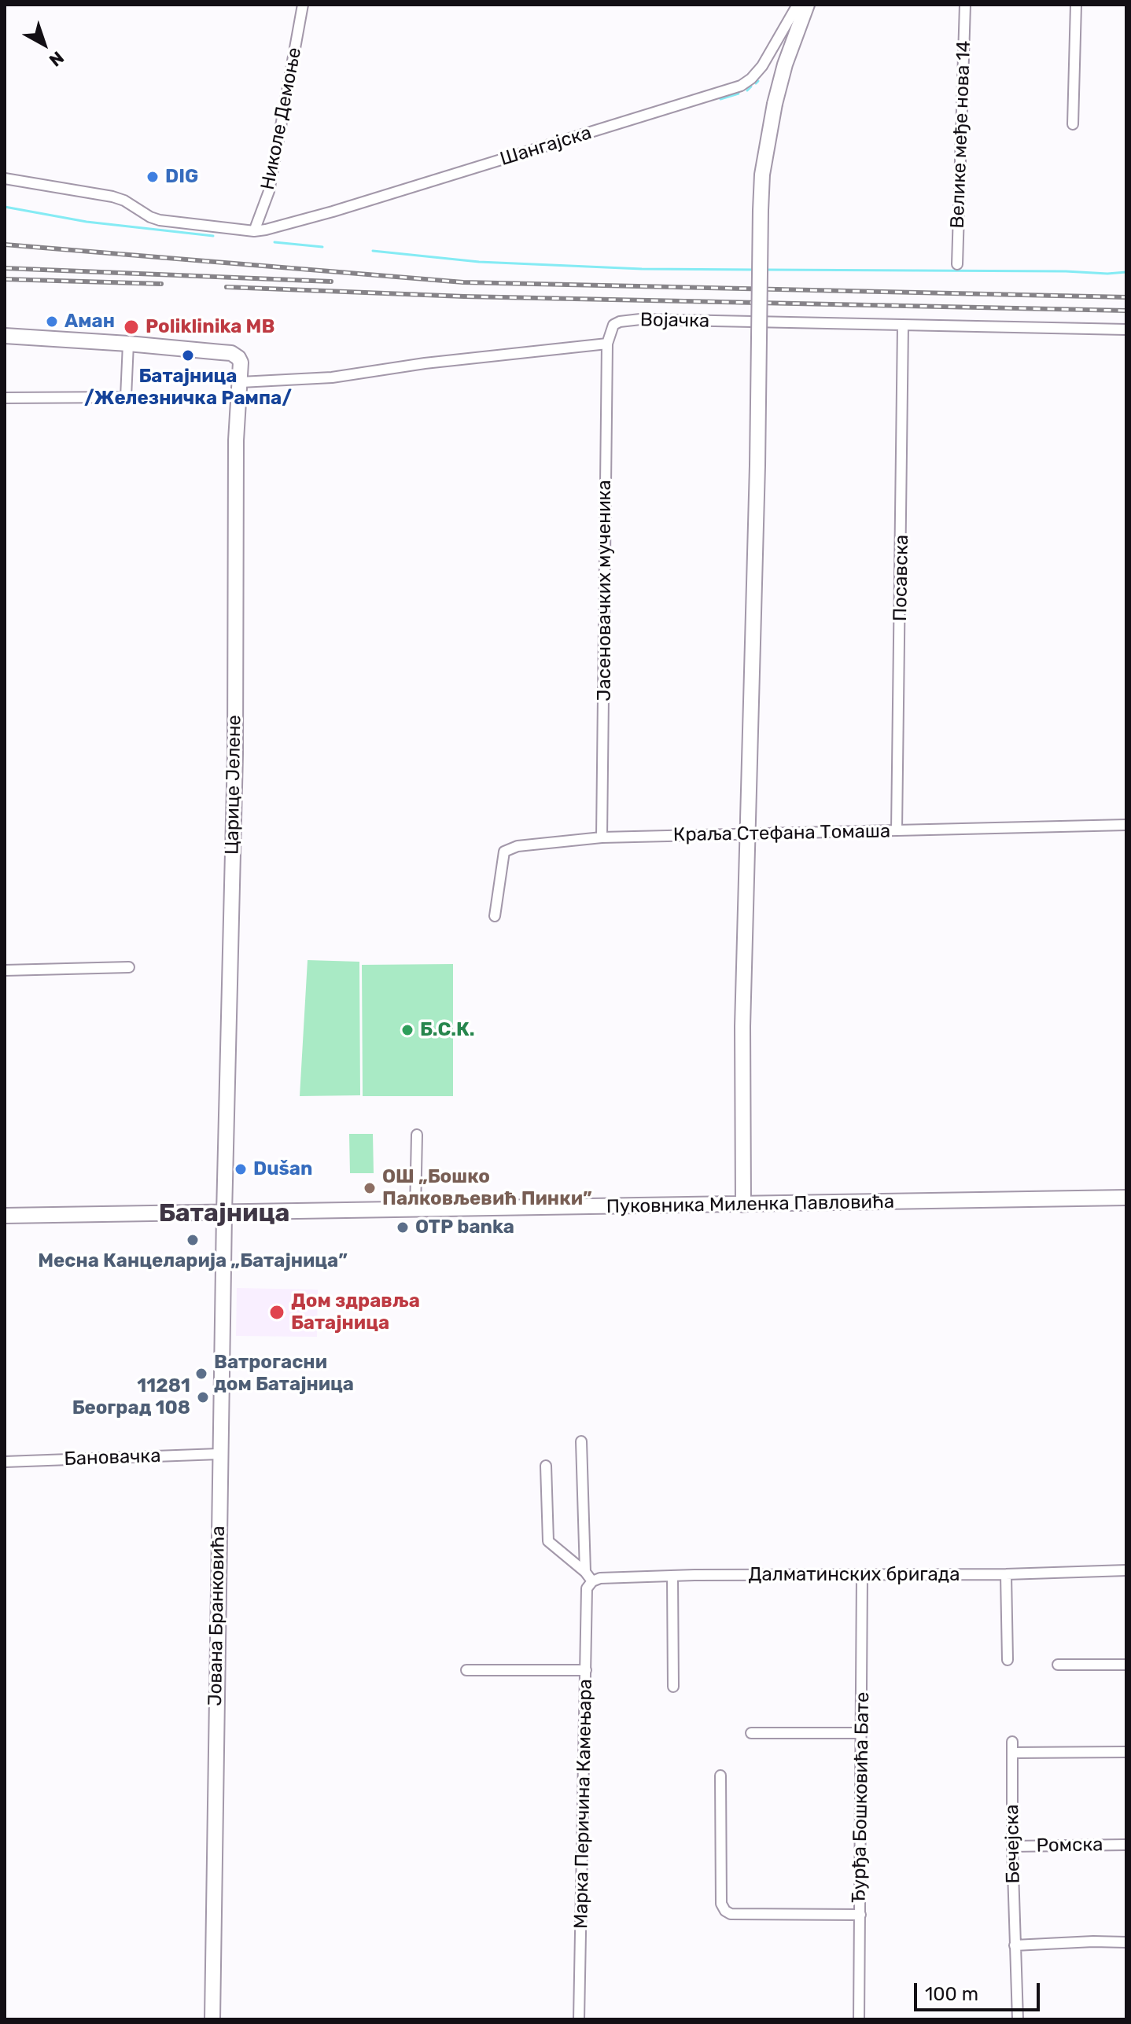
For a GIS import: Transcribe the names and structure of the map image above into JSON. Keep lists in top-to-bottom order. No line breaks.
{"streets":{"main road":["Царице Јелене","Пуковника Миленка Павловића","Јована Бранковића"],"street":["Николе Демоње","Велике међе нова 14","Шангајска","Војачка","Посавска","Јасеновачких мученика","Краља Стефана Томаша","Бановачка","Далматинских бригада","Ђурђа Бошковића Бате","Марка Перичина Камењара","Бечејска","Ромска"]},"crossings":[["Николе Демоње","Шангајска"],["Војачка","Посавска"],["Војачка","Јасеновачких мученика"],["Посавска","Краља Стефана Томаша"],["Јасеновачких мученика","Краља Стефана Томаша"],["Царице Јелене","Пуковника Миленка Павловића"],["Царице Јелене","Јована Бранковића"],["Пуковника Миленка Павловића","Јована Бранковића"],["Бановачка","Јована Бранковића"],["Далматинских бригада","Ђурђа Бошковића Бате"],["Далматинских бригада","Марка Перичина Камењара"],["Бечејска","Ромска"]],"districts":["Батајница"],"places":["DIG","Аман","Poliklinika MB","Батајница /Железничка Рампа/","Б.С.К.","Dušan","ОШ „Бошко Палковљевић Пинки”","OTP banka","Месна Канцеларија „Батајница”","Дом здравља Батајница","Ватрогасни дом Батајница","11281 Београд 108"],"scale_bar":"100 m","north":"bottom right"}
